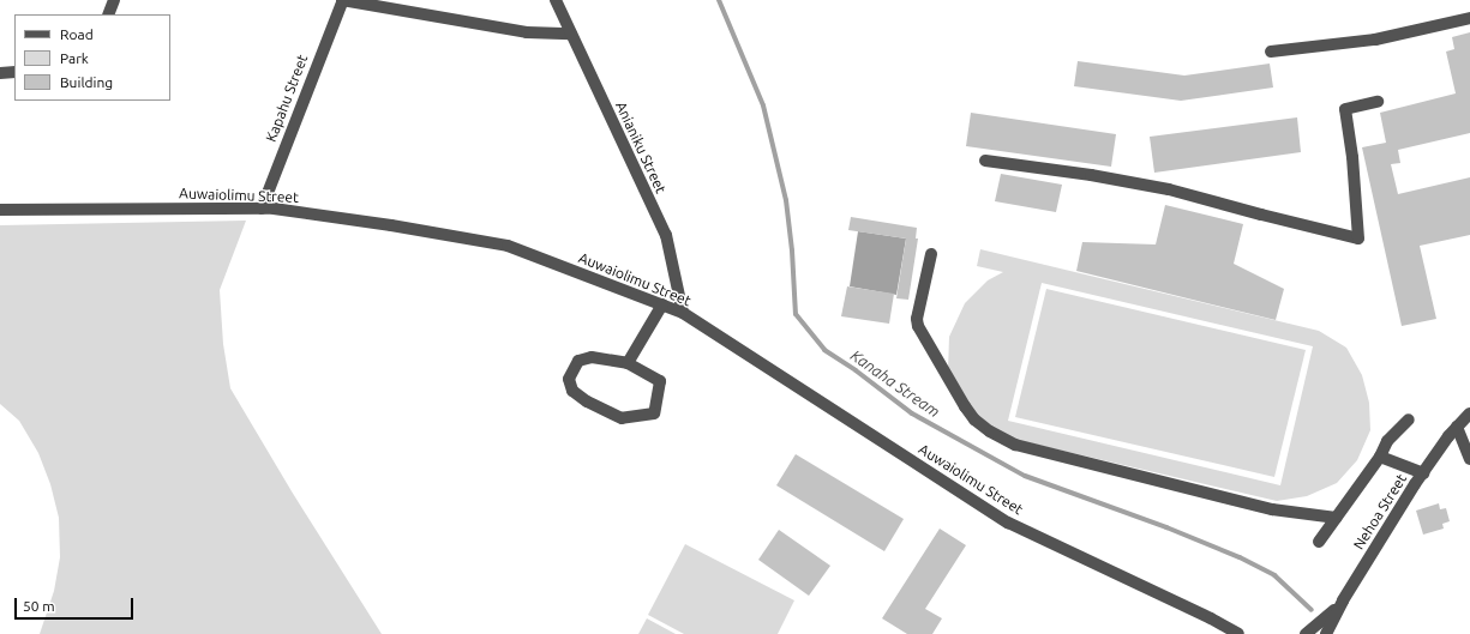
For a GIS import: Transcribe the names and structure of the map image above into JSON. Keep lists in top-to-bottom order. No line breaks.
{"streets":{"street":["Kapahu Street","Anianiku Street","Auwaiolimu Street","Nehoa Street"]},"crossings":[["Kapahu Street","Auwaiolimu Street"],["Anianiku Street","Auwaiolimu Street"]],"water":["Kanaha Stream"],"legend":["Road","Park","Building"],"scale_bar":"50 m"}
